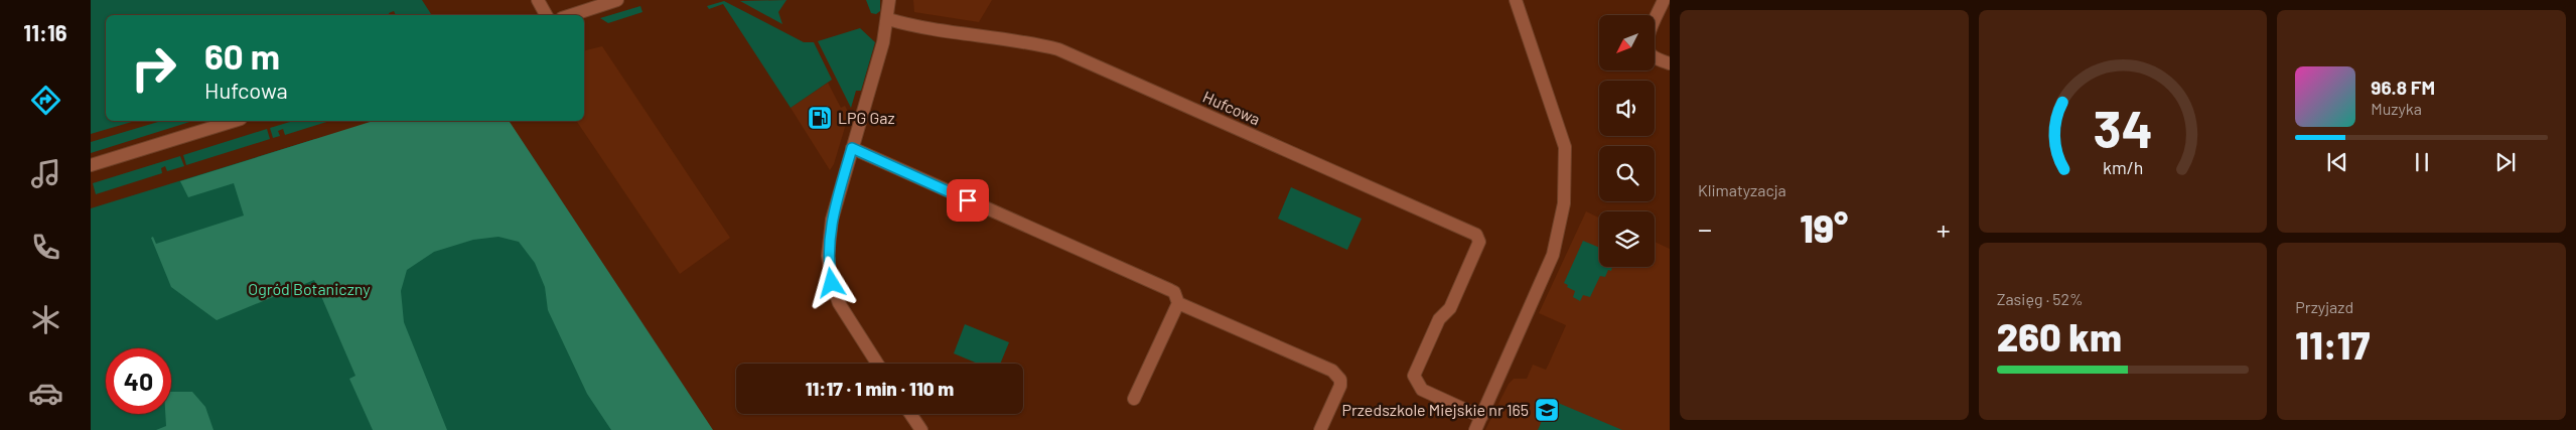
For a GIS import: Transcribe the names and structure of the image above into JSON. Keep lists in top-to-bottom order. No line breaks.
{"streets":{"street":["Hufcowa"]},"parks":["Ogród Botaniczny"],"places":{"fuel station":["LPG Gaz"],"school or university":["Przedszkole Miejskie nr 165"]},"north":"bottom left","page":{"tabs":"11:16","tile":["Klimatyzacja",["Zasięg · 52%","260 km"],["Przyjazd","11:17"]],"turn":["60 m","Hufcowa"],"song":["96.8 FM","Muzyka"],"heat":["−","19°","+"],"limit":"40","trip":"11:17 · 1 min · 110 m","gauge":["34","km/h"]}}
